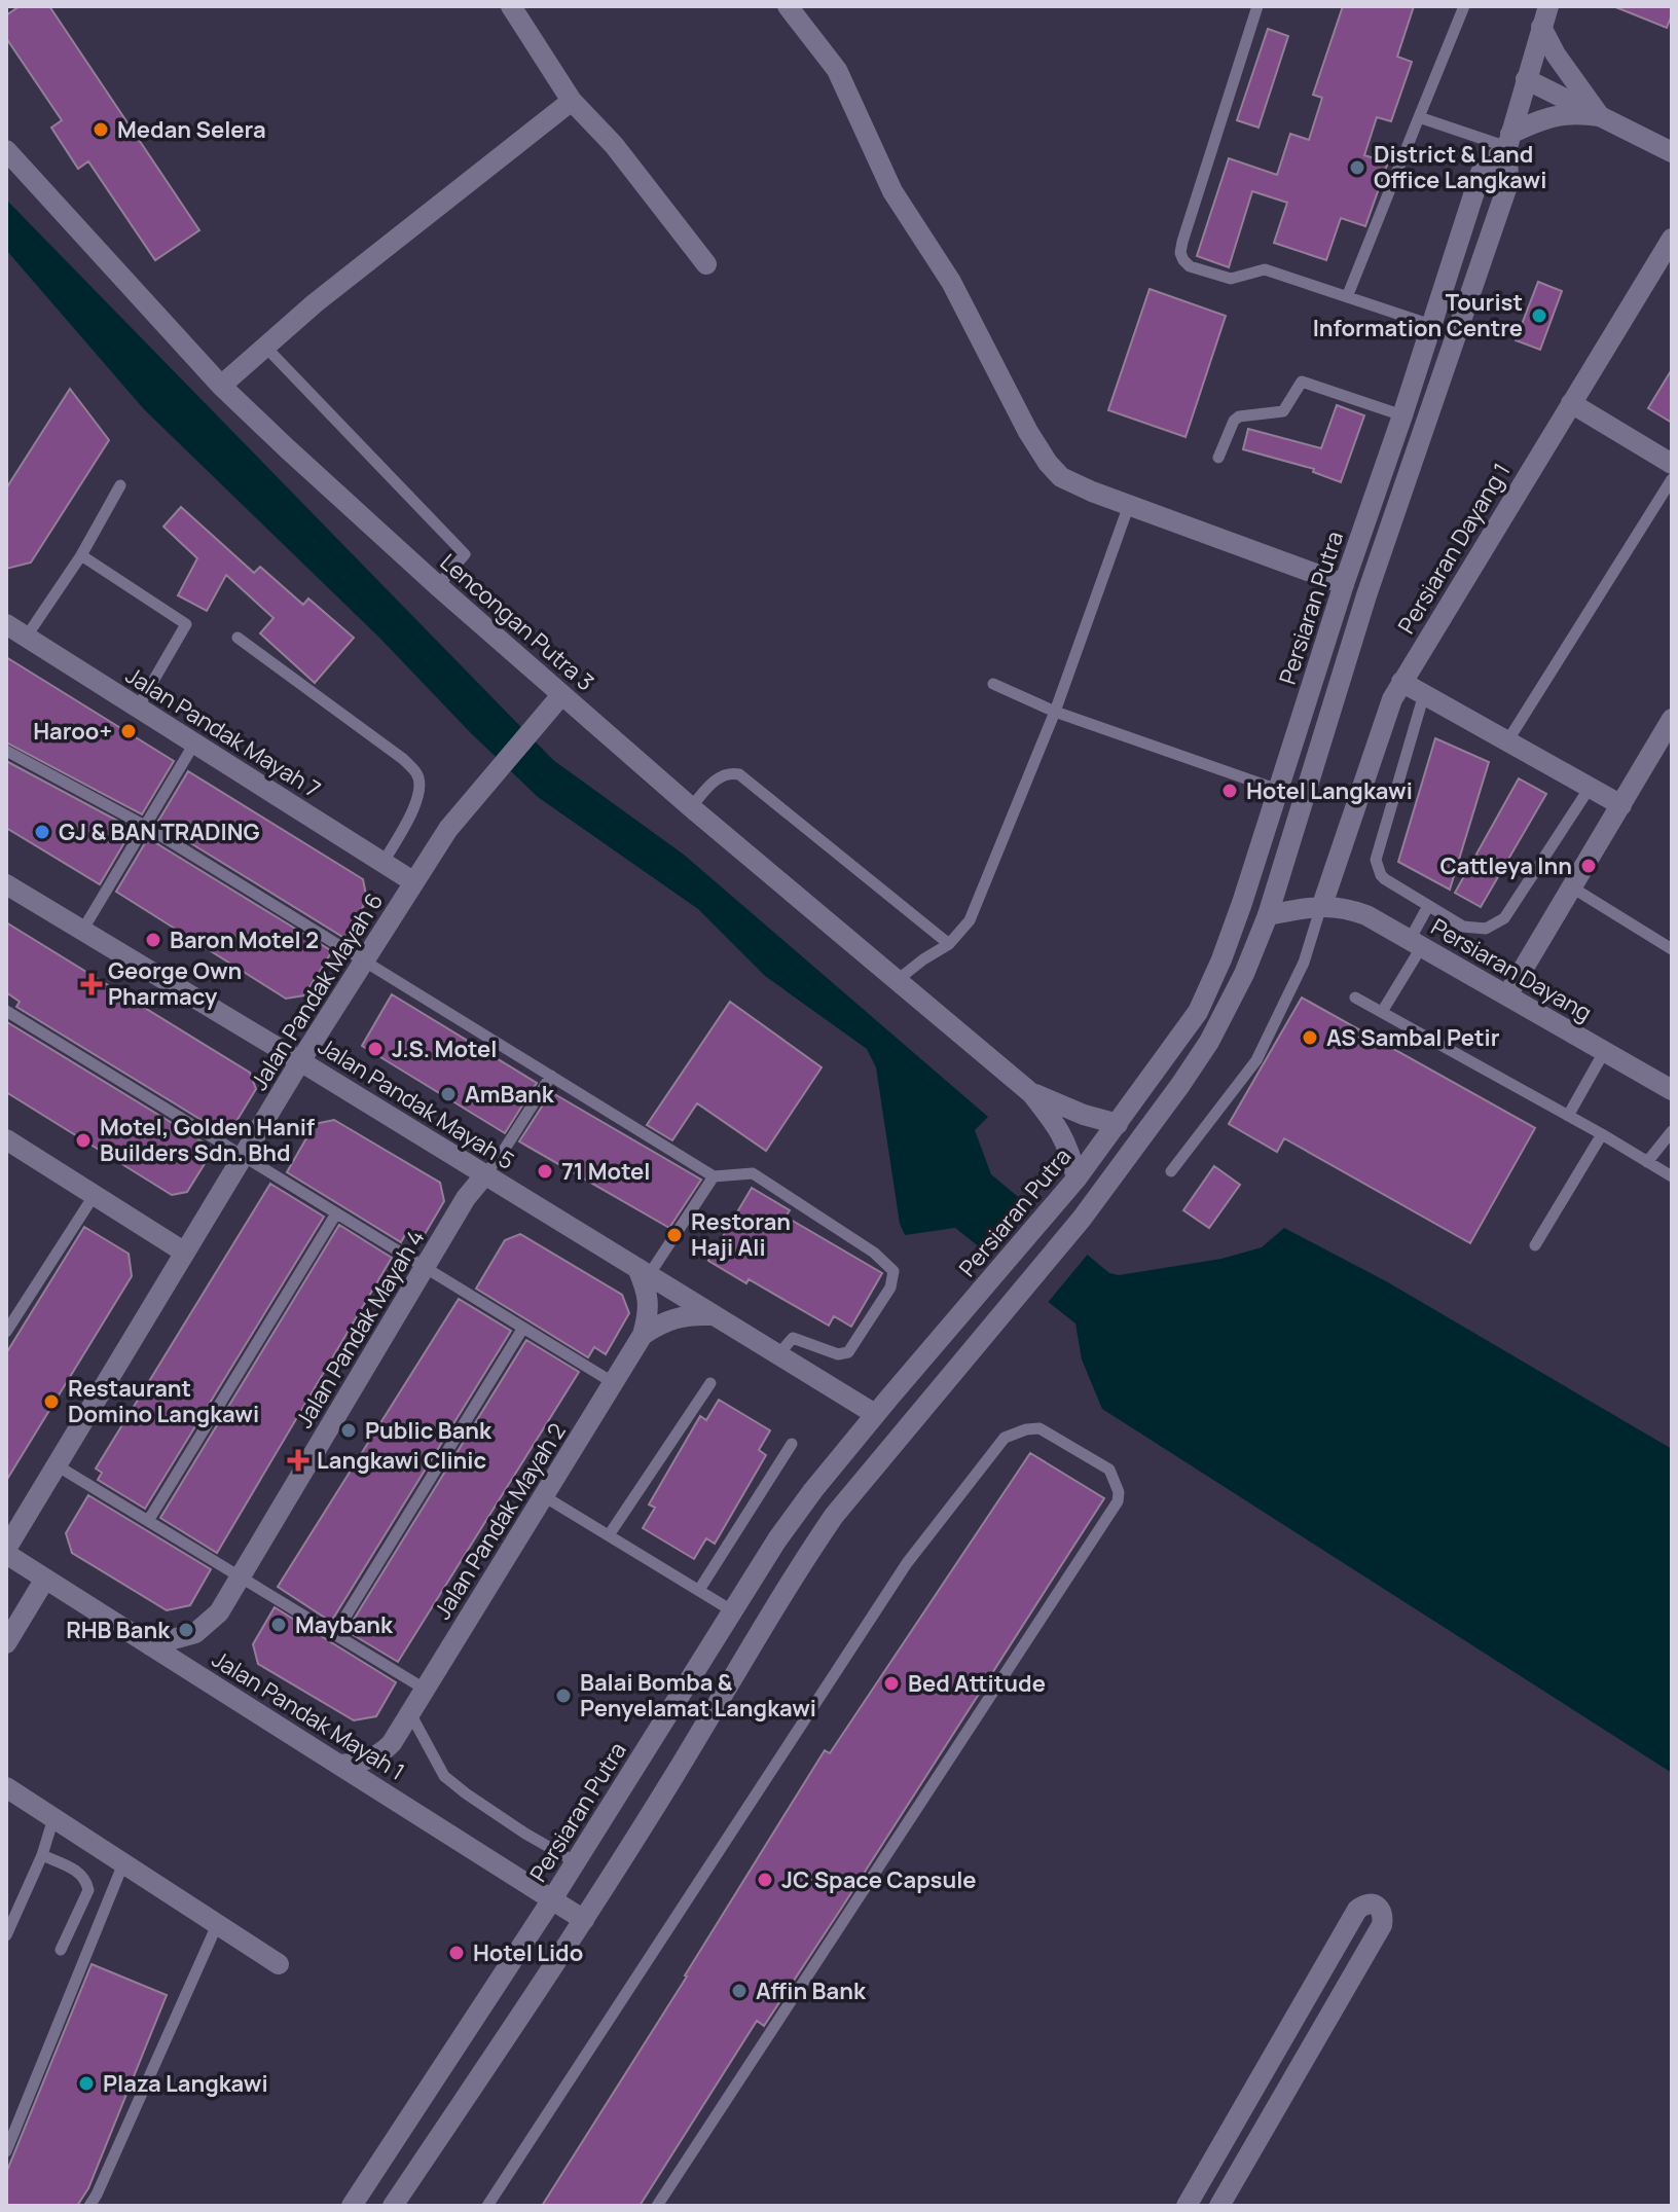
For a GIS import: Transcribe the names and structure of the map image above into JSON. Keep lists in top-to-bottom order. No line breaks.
{"streets":{"street":["Persiaran Dayang 1","Persiaran Putra","Lencongan Putra 3","Jalan Pandak Mayah 7","Persiaran Dayang","Jalan Pandak Mayah 6","Jalan Pandak Mayah 5","Jalan Pandak Mayah 4","Jalan Pandak Mayah 2","Jalan Pandak Mayah 1"]},"crossings":[["Persiaran Dayang 1","Persiaran Dayang"],["Persiaran Putra","Jalan Pandak Mayah 5"],["Persiaran Putra","Jalan Pandak Mayah 1"],["Lencongan Putra 3","Jalan Pandak Mayah 6"],["Jalan Pandak Mayah 7","Jalan Pandak Mayah 6"],["Jalan Pandak Mayah 6","Jalan Pandak Mayah 5"],["Jalan Pandak Mayah 6","Jalan Pandak Mayah 1"],["Jalan Pandak Mayah 5","Jalan Pandak Mayah 4"],["Jalan Pandak Mayah 5","Jalan Pandak Mayah 2"],["Jalan Pandak Mayah 4","Jalan Pandak Mayah 1"],["Jalan Pandak Mayah 2","Jalan Pandak Mayah 1"]],"places":{"other":["Medan Selera","District & Land Office Langkawi","Tourist Information Centre","Haroo+","Hotel Langkawi","GJ & BAN TRADING","Cattleya Inn","Baron Motel 2","AS Sambal Petir","J.S. Motel","AmBank","Motel, Golden Hanif Builders Sdn. Bhd","71 Motel","Restoran Haji Ali","Restaurant Domino Langkawi","Public Bank","Maybank","RHB Bank","Bed Attitude","Balai Bomba & Penyelamat Langkawi","JC Space Capsule","Hotel Lido","Affin Bank","Plaza Langkawi"],"health":["George Own Pharmacy","Langkawi Clinic"]}}
